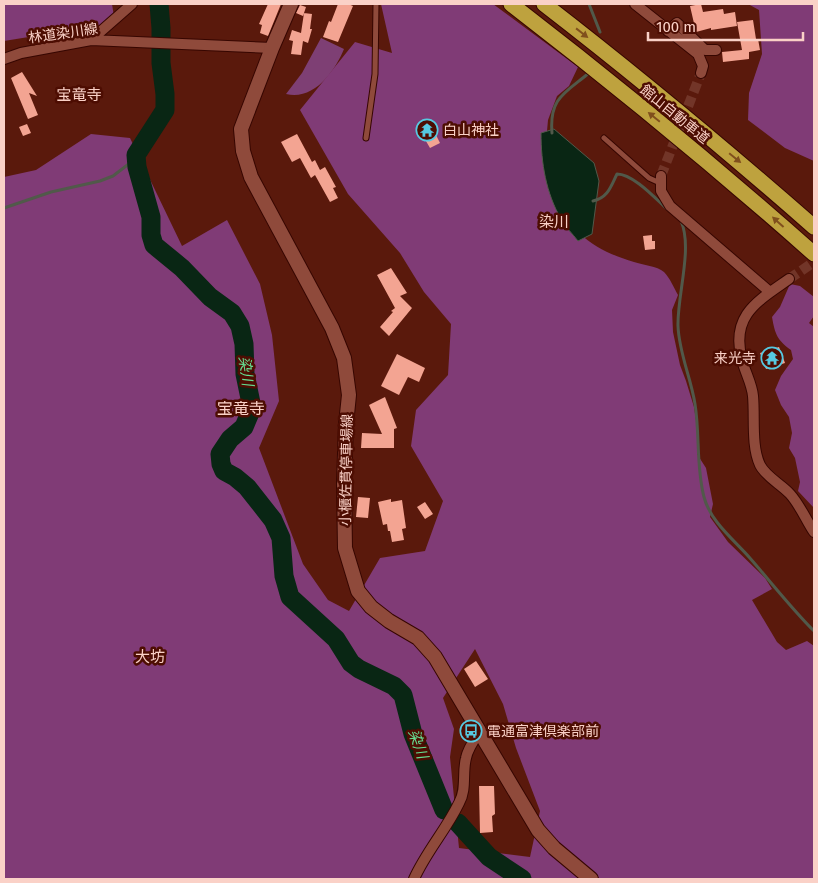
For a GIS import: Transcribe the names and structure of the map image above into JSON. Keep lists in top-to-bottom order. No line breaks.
{"streets":{"highway":["館山自動車道"],"main road":["小櫃佐貫停車場線"],"street":["林道染川線"]},"crossings":[["林道染川線","小櫃佐貫停車場線"]],"districts":["宝竜寺","染川","宝竜寺","大坊"],"water":["染川"],"places":{"temple":["白山神社","来光寺"],"bus stop":["電通富津倶楽部前"]},"scale_bar":"100 m"}
